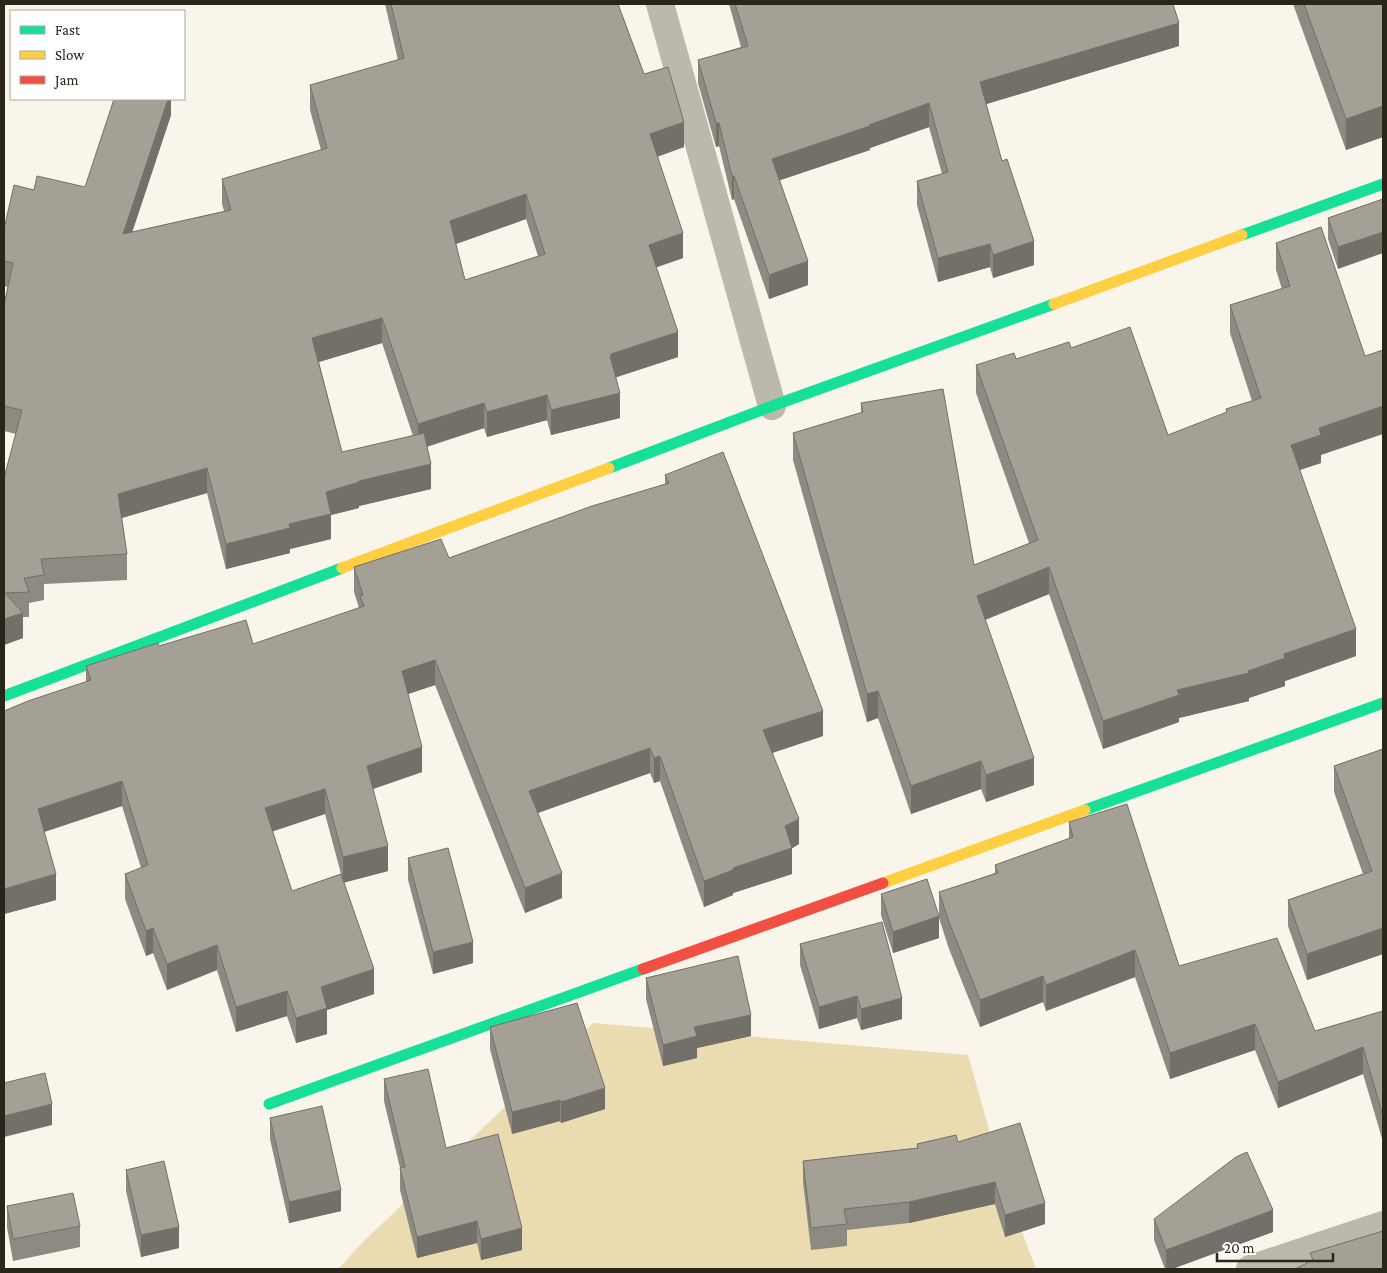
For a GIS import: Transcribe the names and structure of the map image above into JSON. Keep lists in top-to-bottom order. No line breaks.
{"legend":["Fast","Slow","Jam"],"scale_bar":"20 m"}
